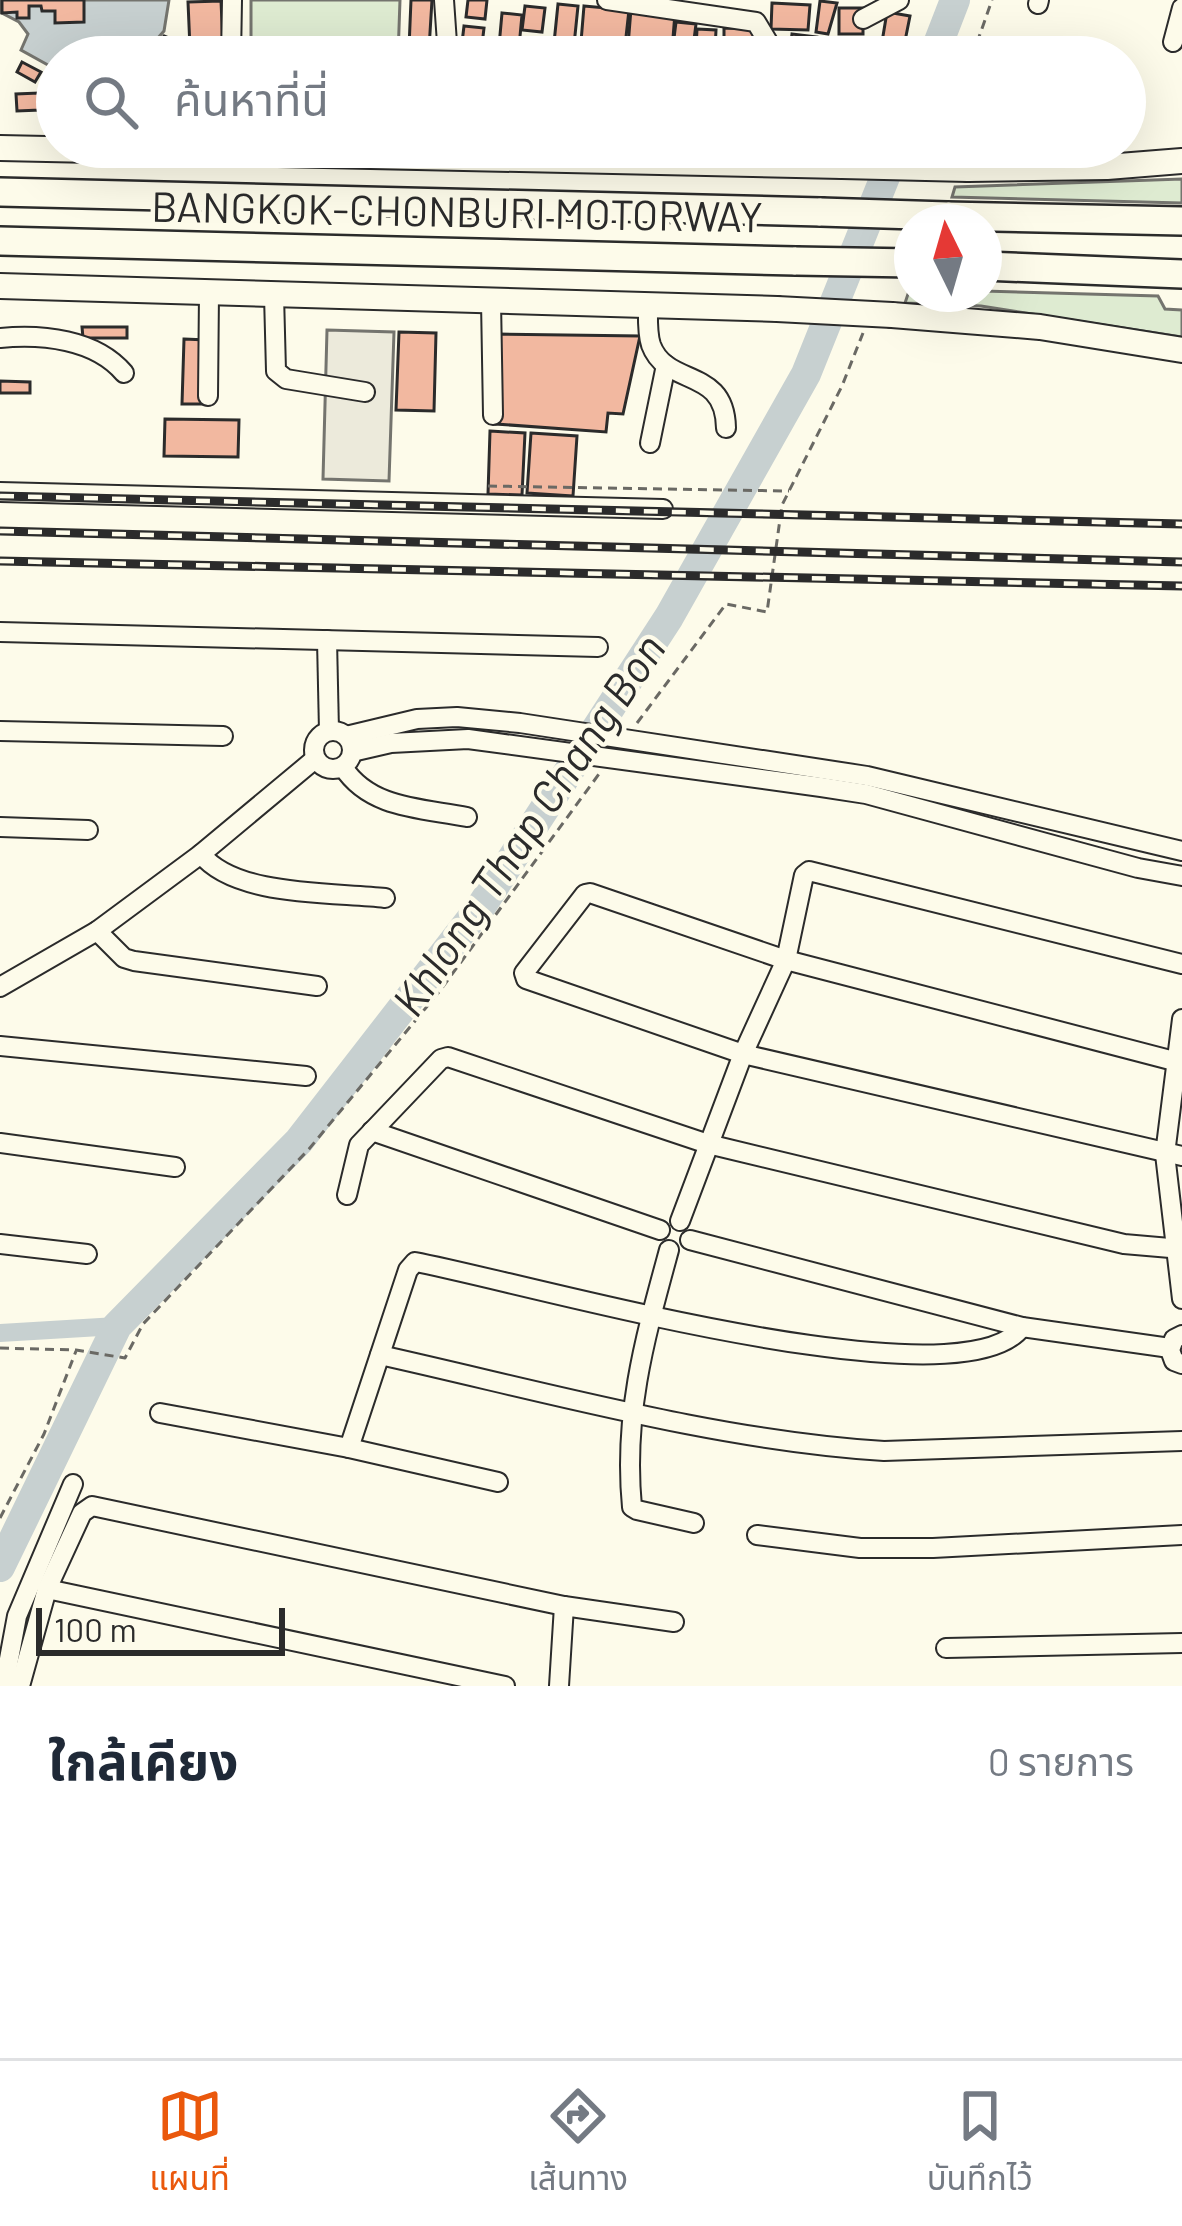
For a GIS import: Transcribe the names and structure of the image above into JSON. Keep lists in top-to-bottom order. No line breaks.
{"streets":{"highway":["BANGKOK-CHONBURI MOTORWAY"]},"water":["Khlong Thap Chang Bon"],"scale_bar":"100 m","north":"top","page":{"search":"ค้นหาที่นี่","scale":"100 m","heading":["ใกล้เคียง","0 รายการ"],"nav":["แผนที่","เส้นทาง","บันทึกไว้"]}}
